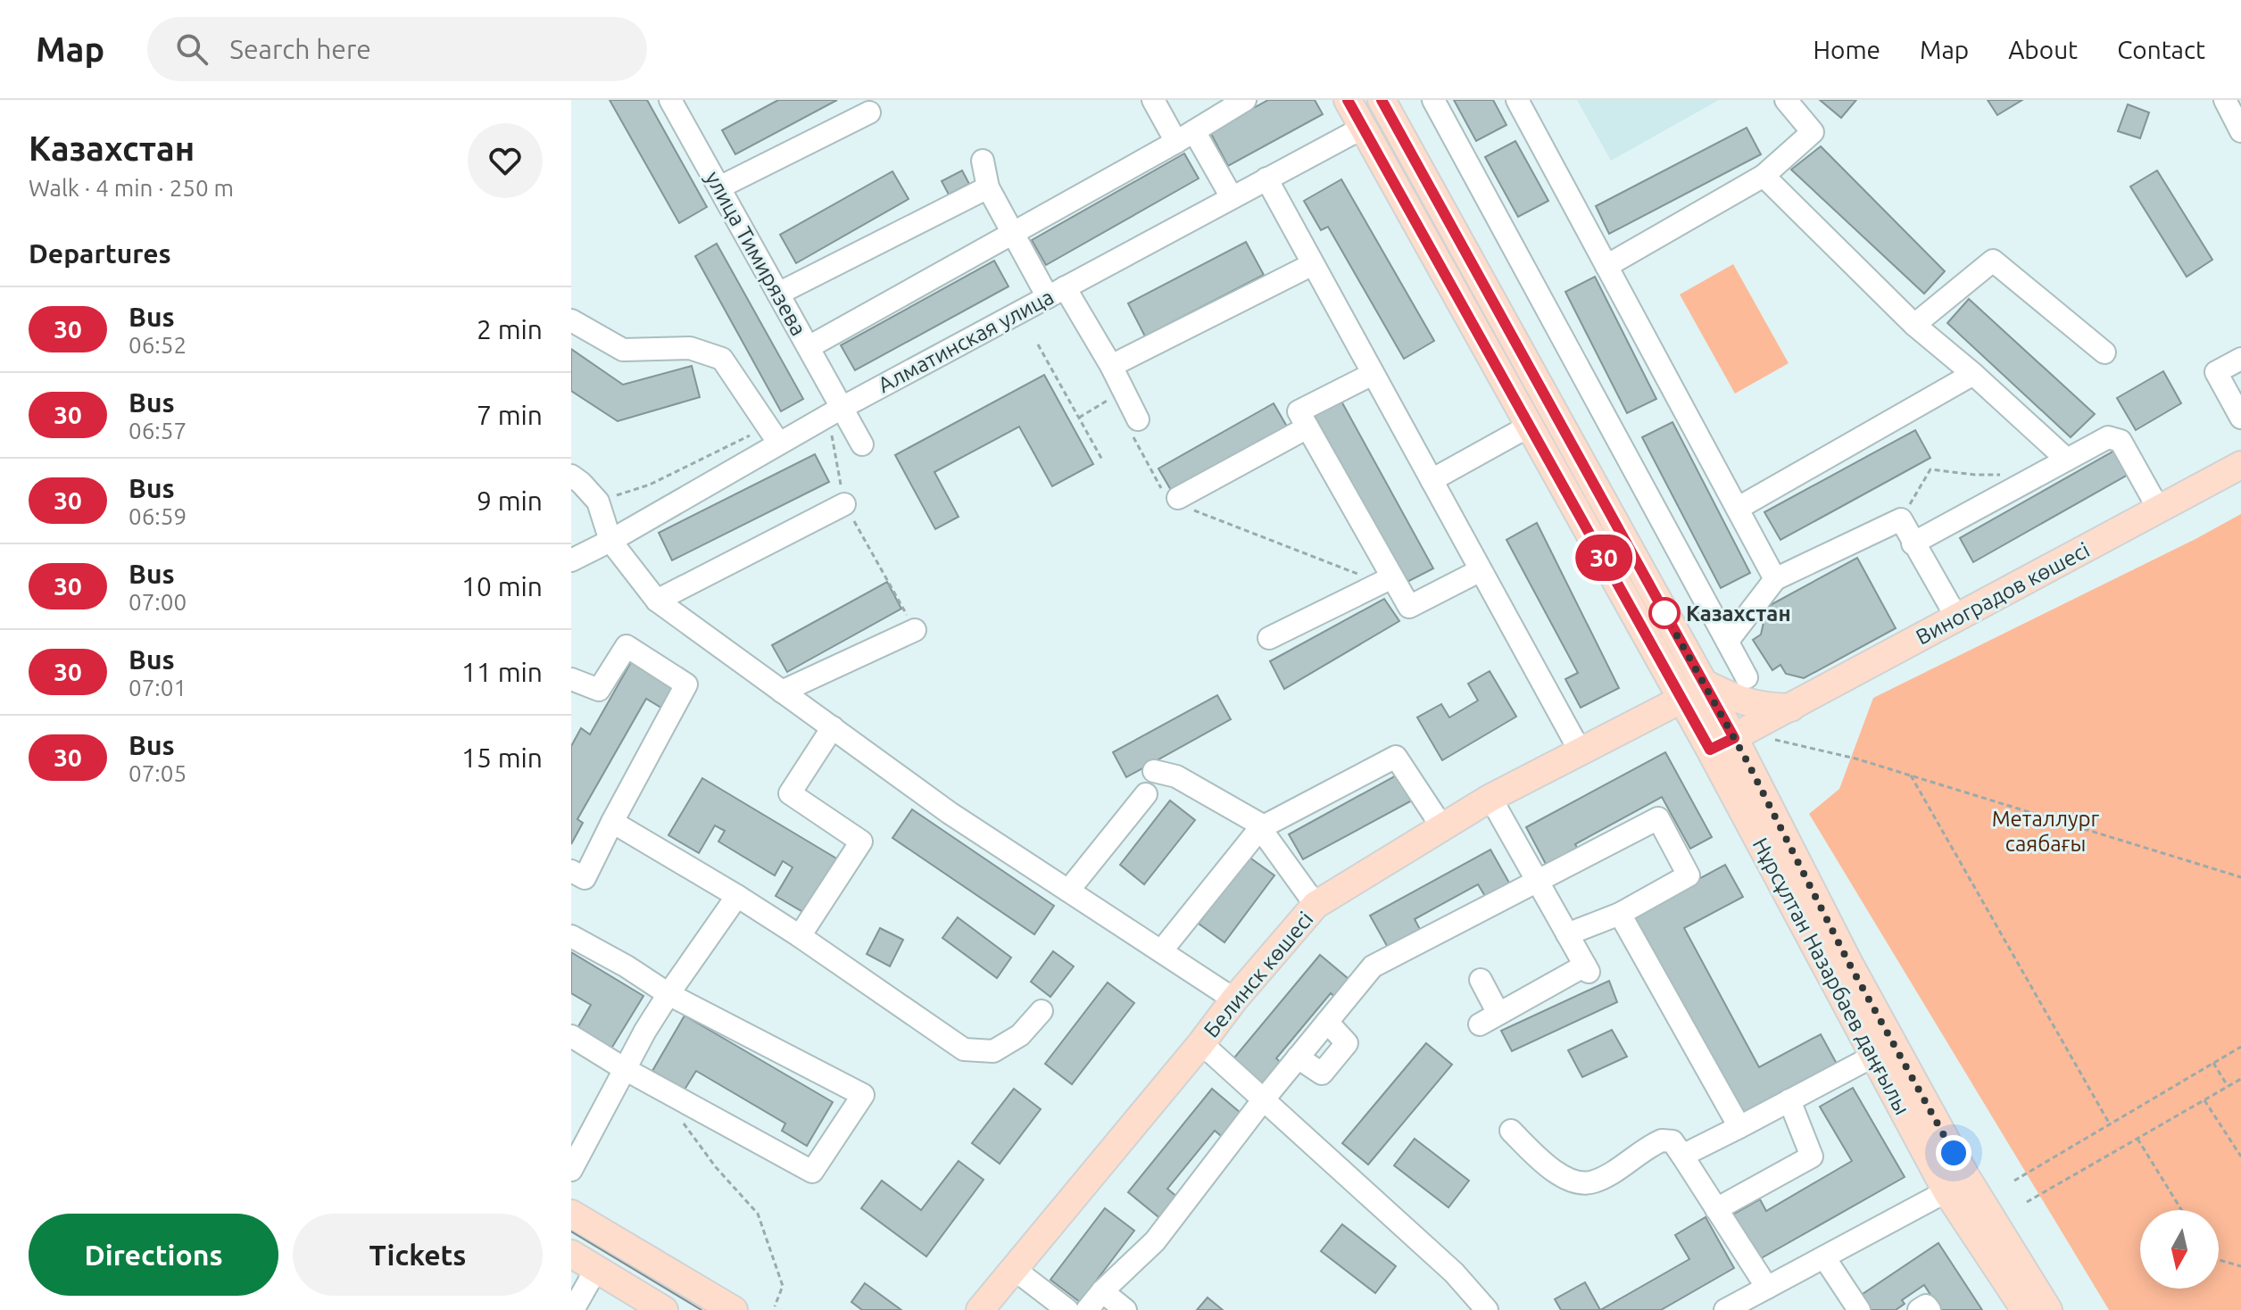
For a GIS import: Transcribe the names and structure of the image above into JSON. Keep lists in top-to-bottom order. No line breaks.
{"streets":{"main road":["Виноградов көшесі","Белинск көшесі","Нұрсұлтан Назарбаев даңғылы"],"street":["улица Тимирязева","Алматинская улица"]},"crossings":[["улица Тимирязева","Алматинская улица"],["Алматинская улица","Нұрсұлтан Назарбаев даңғылы"],["Белинск көшесі","Нұрсұлтан Назарбаев даңғылы"]],"parks":["Металлург саябағы"],"places":["Казахстан"],"lines":["bus line 30"],"north":"bottom","page":{"header":"Map","search":"Search here","nav":["Home","Map","About","Contact"],"heading":[["Казахстан","Walk · 4 min · 250 m"],"Departures"],"on_map":"30","list":[{"mark":"30","name":"Bus","note":"06:52","value":"2 min"},{"mark":"30","name":"Bus","note":"06:57","value":"7 min"},{"mark":"30","name":"Bus","note":"06:59","value":"9 min"},{"mark":"30","name":"Bus","note":"07:00","value":"10 min"},{"mark":"30","name":"Bus","note":"07:01","value":"11 min"},{"mark":"30","name":"Bus","note":"07:05","value":"15 min"}],"buttons":["Directions","Tickets"]}}
